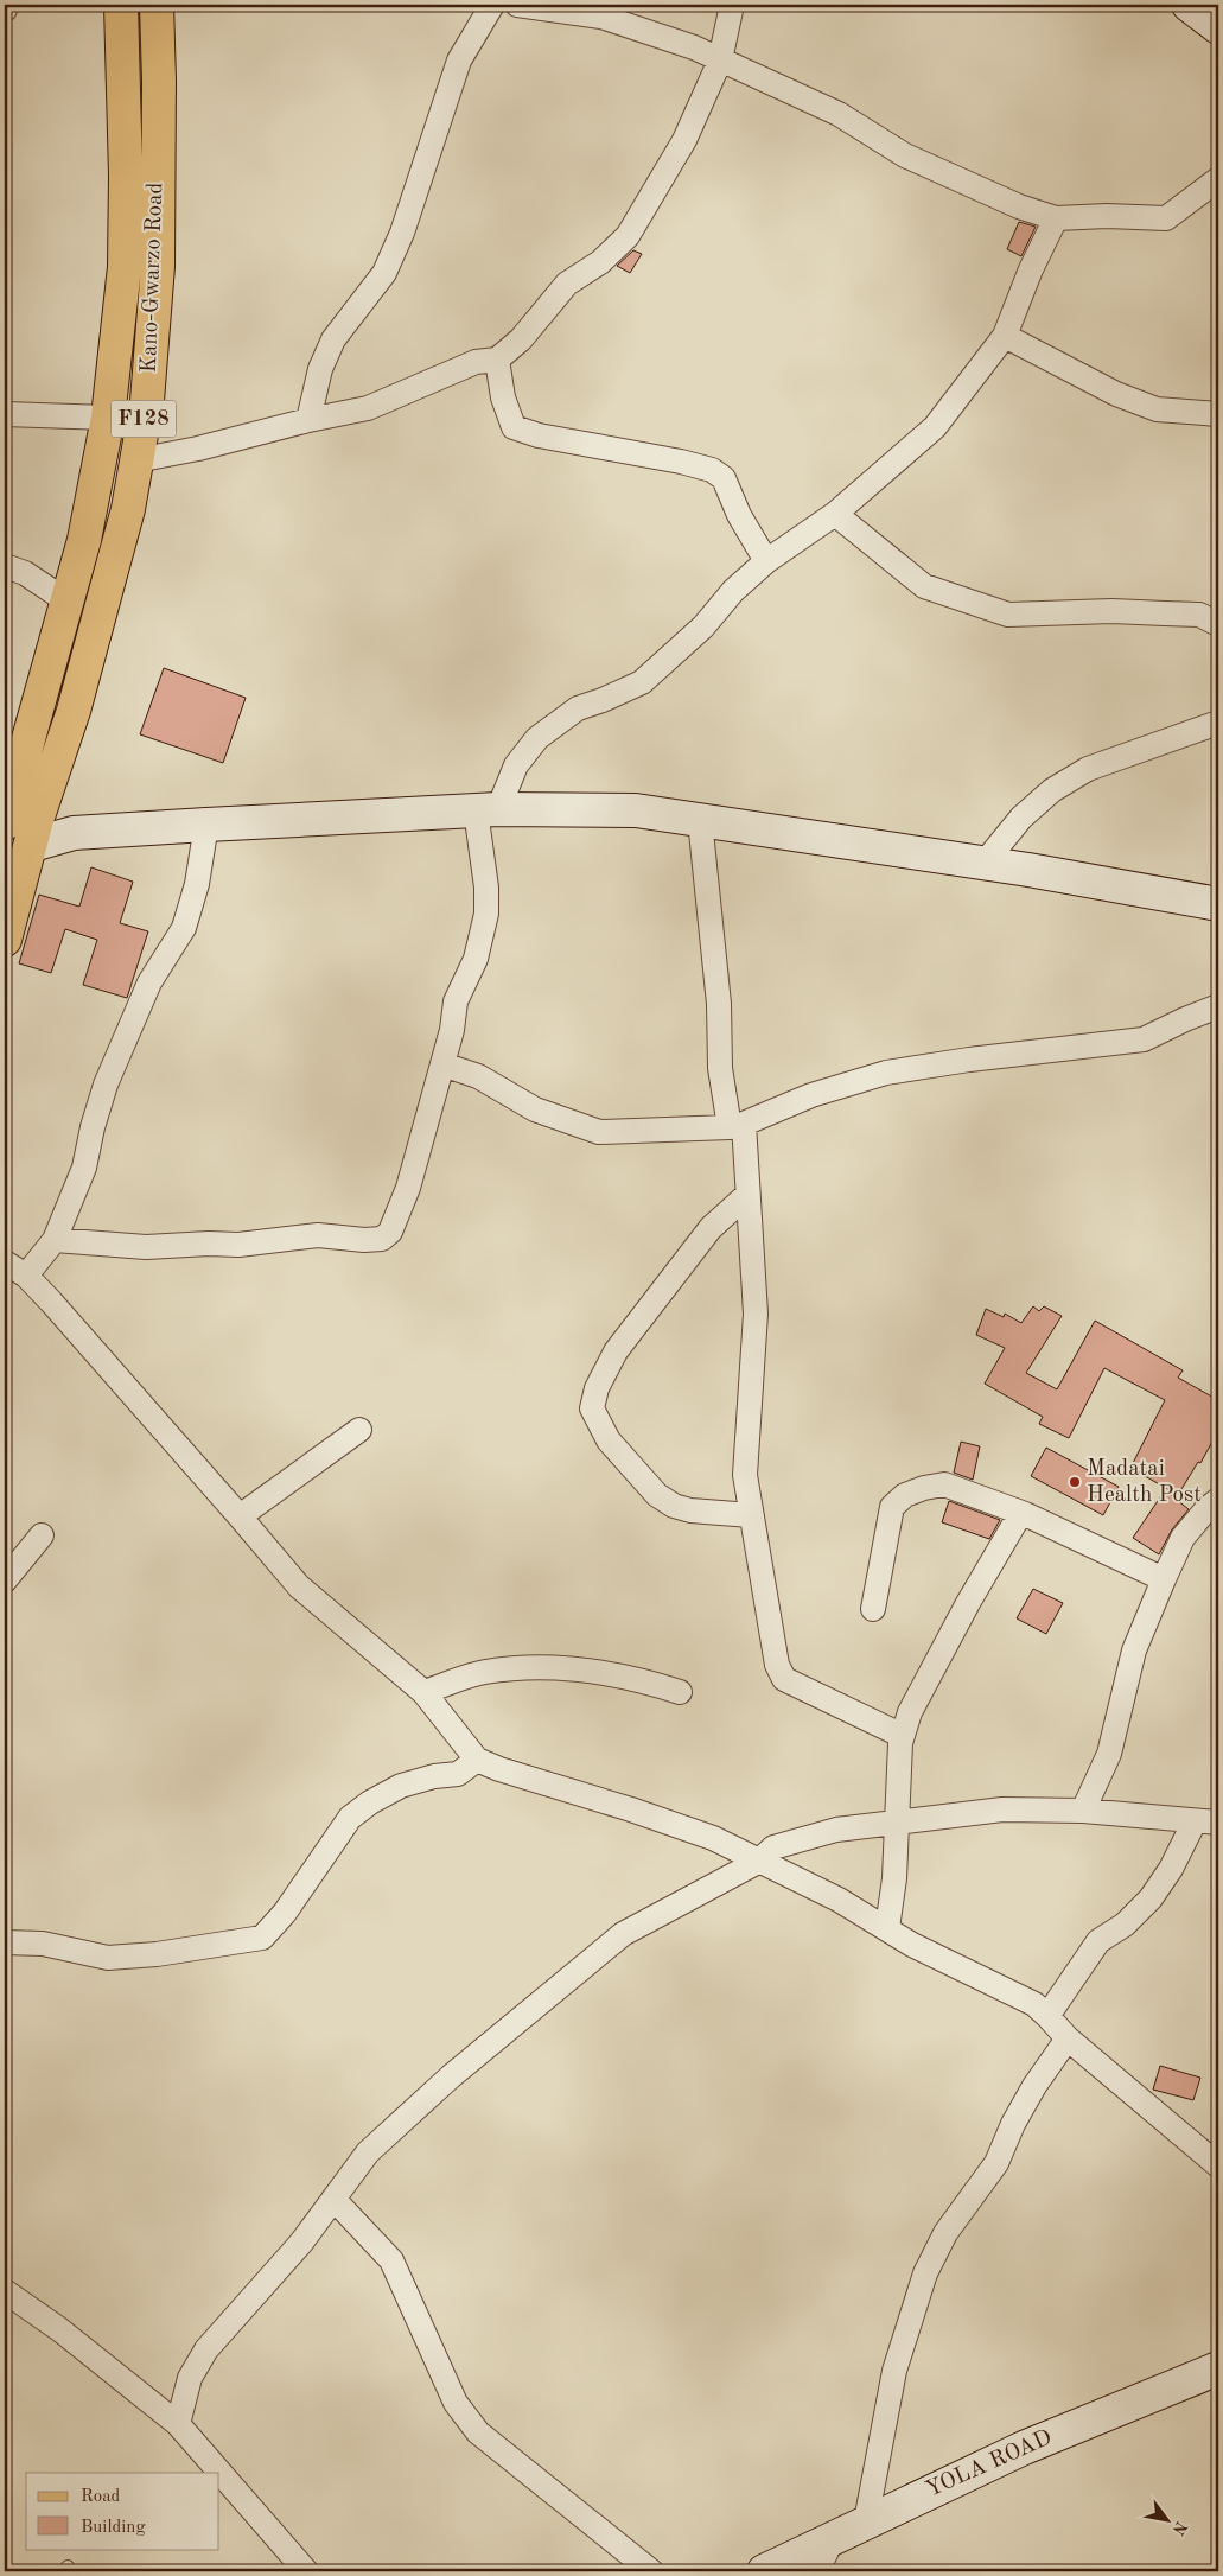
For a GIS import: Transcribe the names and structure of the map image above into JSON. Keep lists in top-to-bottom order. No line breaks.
{"streets":{"main road":["Kano-Gwarzo Road","F128","YOLA ROAD"]},"crossings":[["Kano-Gwarzo Road","F128"]],"places":["Madatai Health Post"],"legend":["Road","Building"],"north":"bottom right"}
